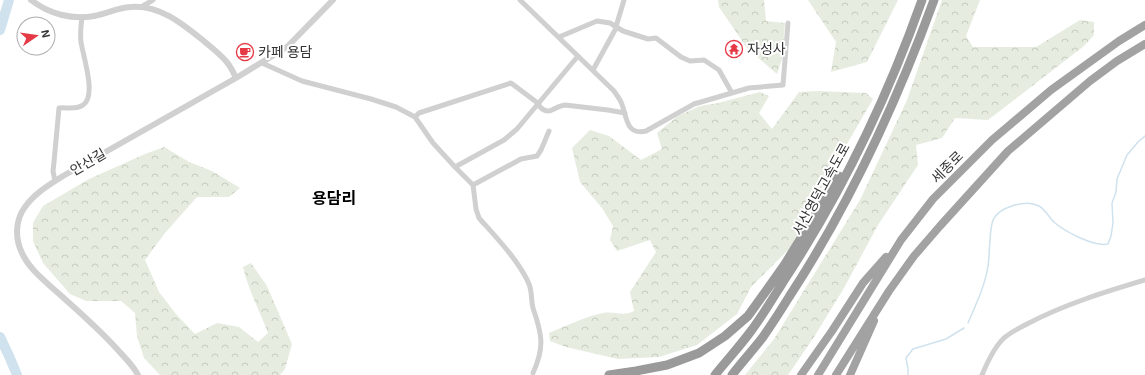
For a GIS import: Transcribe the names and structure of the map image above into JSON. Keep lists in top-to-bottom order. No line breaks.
{"streets":{"highway":["세종로","서산영덕고속도로"],"street":["안산길"]},"districts":["용담리"],"places":{"temple":["자성사"],"cafe":["카페 용담"]},"north":"right"}
